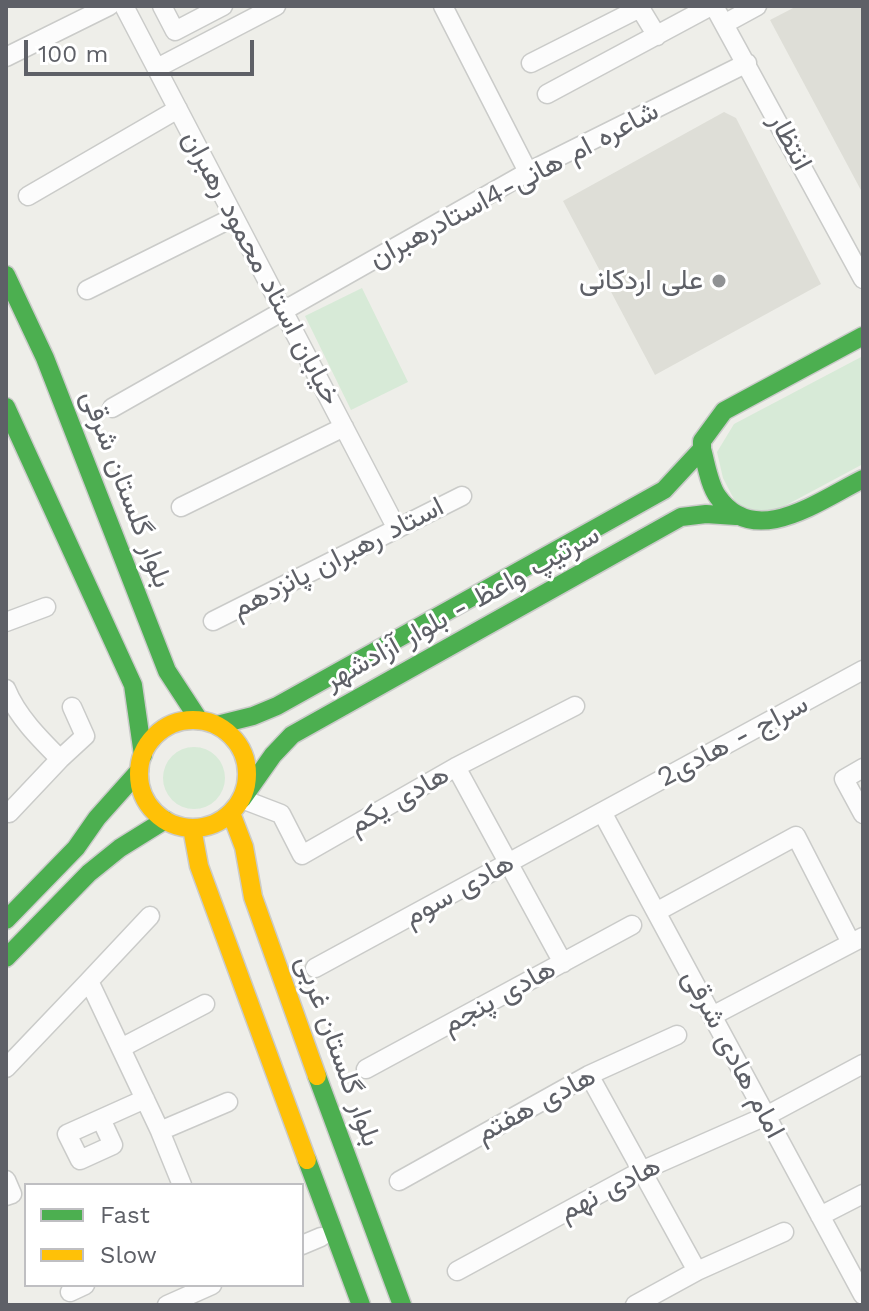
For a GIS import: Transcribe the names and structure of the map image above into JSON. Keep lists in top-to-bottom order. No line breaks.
{"streets":{"main road":["بلوار گلستان شرقی","سرتیپ واعظ - بلوار آزادشهر","بلوار گلستان غربی"],"street":["انتظار","شاعره ام هانی-4استادرهبران","خیابان استاد محمود رهبران","استاد رهبران پانزدهم","سراج - هادی2","هادی یکم","هادی سوم","هادی پنجم","امام هادی شرقی","هادی هفتم","هادی نهم"]},"crossings":[["انتظار","شاعره ام هانی-4استادرهبران"],["شاعره ام هانی-4استادرهبران","خیابان استاد محمود رهبران"],["خیابان استاد محمود رهبران","استاد رهبران پانزدهم"],["بلوار گلستان شرقی","سرتیپ واعظ - بلوار آزادشهر"],["بلوار گلستان شرقی","هادی یکم"],["بلوار گلستان شرقی","بلوار گلستان غربی"],["سرتیپ واعظ - بلوار آزادشهر","هادی یکم"],["سرتیپ واعظ - بلوار آزادشهر","بلوار گلستان غربی"],["سراج - هادی2","هادی سوم"],["سراج - هادی2","امام هادی شرقی"],["هادی یکم","بلوار گلستان غربی"],["هادی سوم","امام هادی شرقی"],["امام هادی شرقی","هادی نهم"]],"places":["علی اردکانی"],"legend":["Fast","Slow"],"scale_bar":"100 m"}
